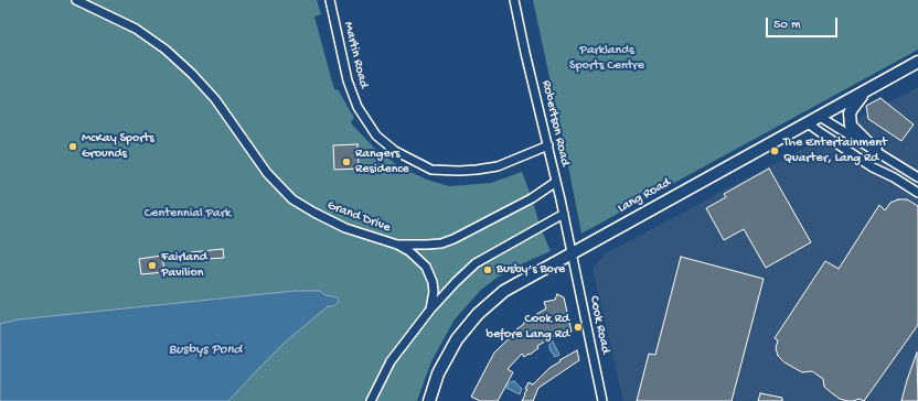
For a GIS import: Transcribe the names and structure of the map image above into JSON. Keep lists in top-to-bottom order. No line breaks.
{"streets":{"street":["Martin Road","Robertson Road","Lang Road","Grand Drive","Cook Road"]},"crossings":[["Martin Road","Robertson Road"],["Robertson Road","Lang Road"],["Robertson Road","Cook Road"],["Lang Road","Cook Road"]],"water":["Busbys Pond"],"parks":["Parklands Sports Centre","Centennial Park"],"places":["McKay Sports Grounds","The Entertainment Quarter, Lang Rd","Rangers Residence","Fairland Pavilion","Busby’s Bore","Cook Rd before Lang Rd"],"scale_bar":"50 m"}
